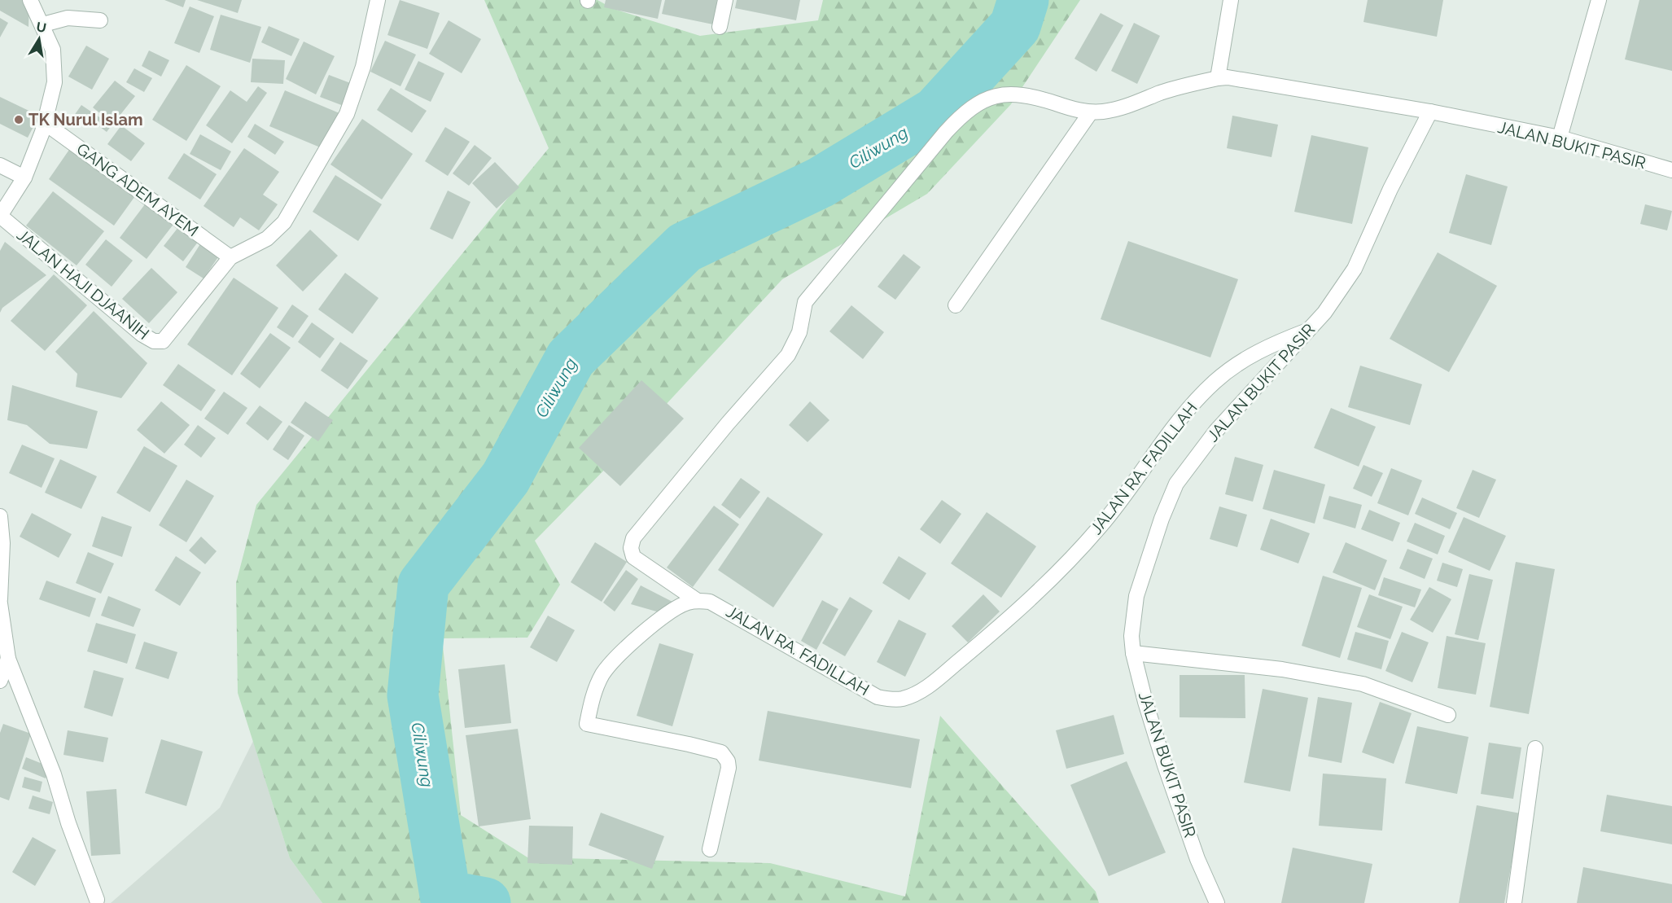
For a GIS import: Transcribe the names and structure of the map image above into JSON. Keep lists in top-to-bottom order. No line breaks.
{"streets":{"street":["JALAN BUKIT PASIR","GANG ADEM AYEM","JALAN HAJI DJAANIH","JALAN RA. FADILLAH"]},"crossings":[["JALAN BUKIT PASIR","JALAN RA. FADILLAH"],["GANG ADEM AYEM","JALAN HAJI DJAANIH"]],"water":["Ciliwung"],"places":["TK Nurul Islam"],"north":"top"}
